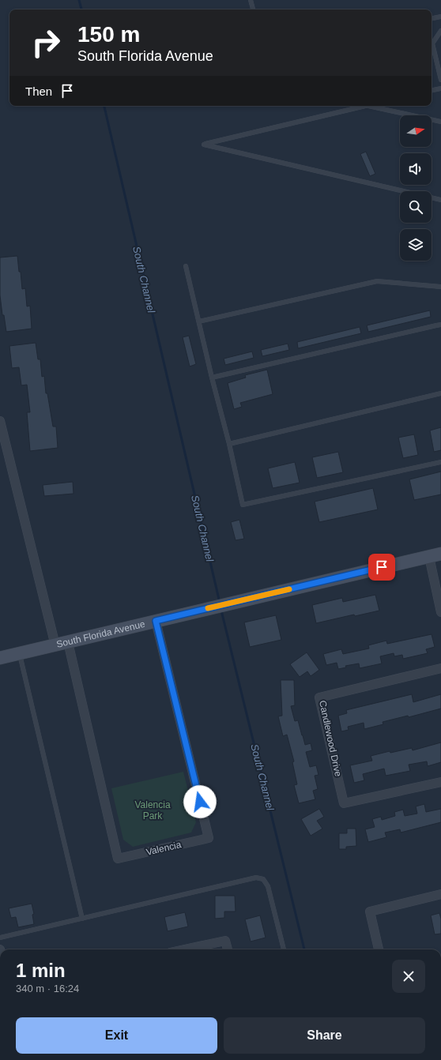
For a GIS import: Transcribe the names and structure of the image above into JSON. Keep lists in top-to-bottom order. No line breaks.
{"streets":{"main road":["South Florida Avenue"],"street":["Candlewood Drive","Valencia"]},"crossings":[["South Florida Avenue","Valencia"]],"water":["South Channel"],"parks":["Valencia Park"],"north":"right","page":{"turn":["150 m","South Florida Avenue"],"then":"Then","heading":["1 min","340 m · 16:24"],"buttons":["Exit","Share"]}}
